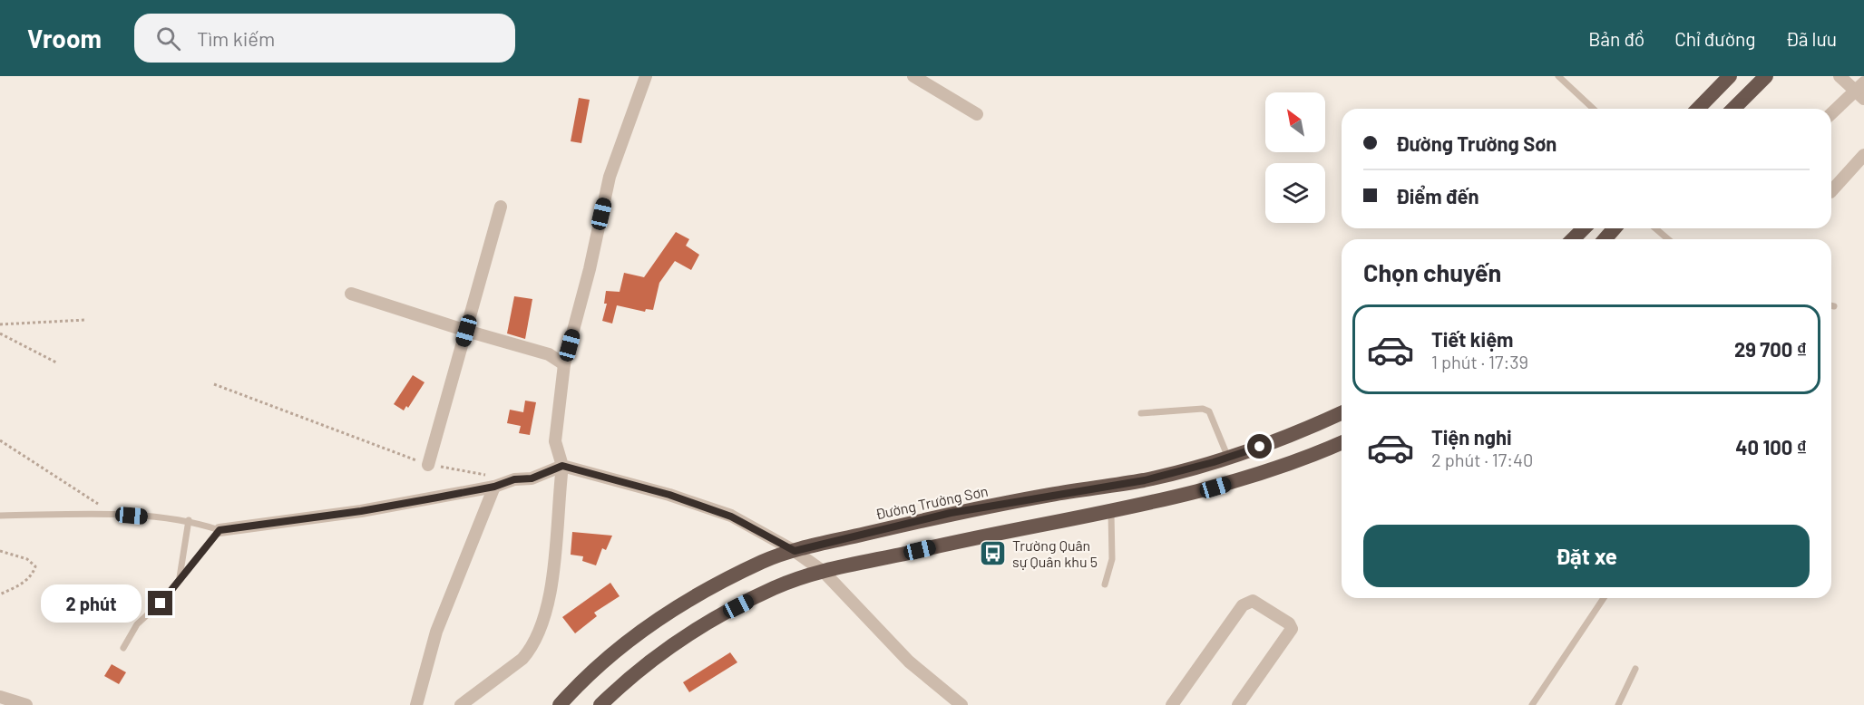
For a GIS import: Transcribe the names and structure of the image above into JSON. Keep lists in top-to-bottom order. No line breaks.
{"streets":{"highway":["Đường Trường Sơn"]},"places":{"bus stop":["Trường Quân sự Quân khu 5"]},"north":"top left","page":{"header":"Vroom","search":"Tìm kiếm","nav":["Bản đồ","Chỉ đường","Đã lưu"],"banner":["Đường Trường Sơn","Điểm đến"],"heading":"Chọn chuyến","list":[{"name":"Tiết kiệm","note":"1 phút · 17:39","value":"29 700 ₫"},{"name":"Tiện nghi","note":"2 phút · 17:40","value":"40 100 ₫"}],"buttons":"Đặt xe","bubble":"2 phút"}}
